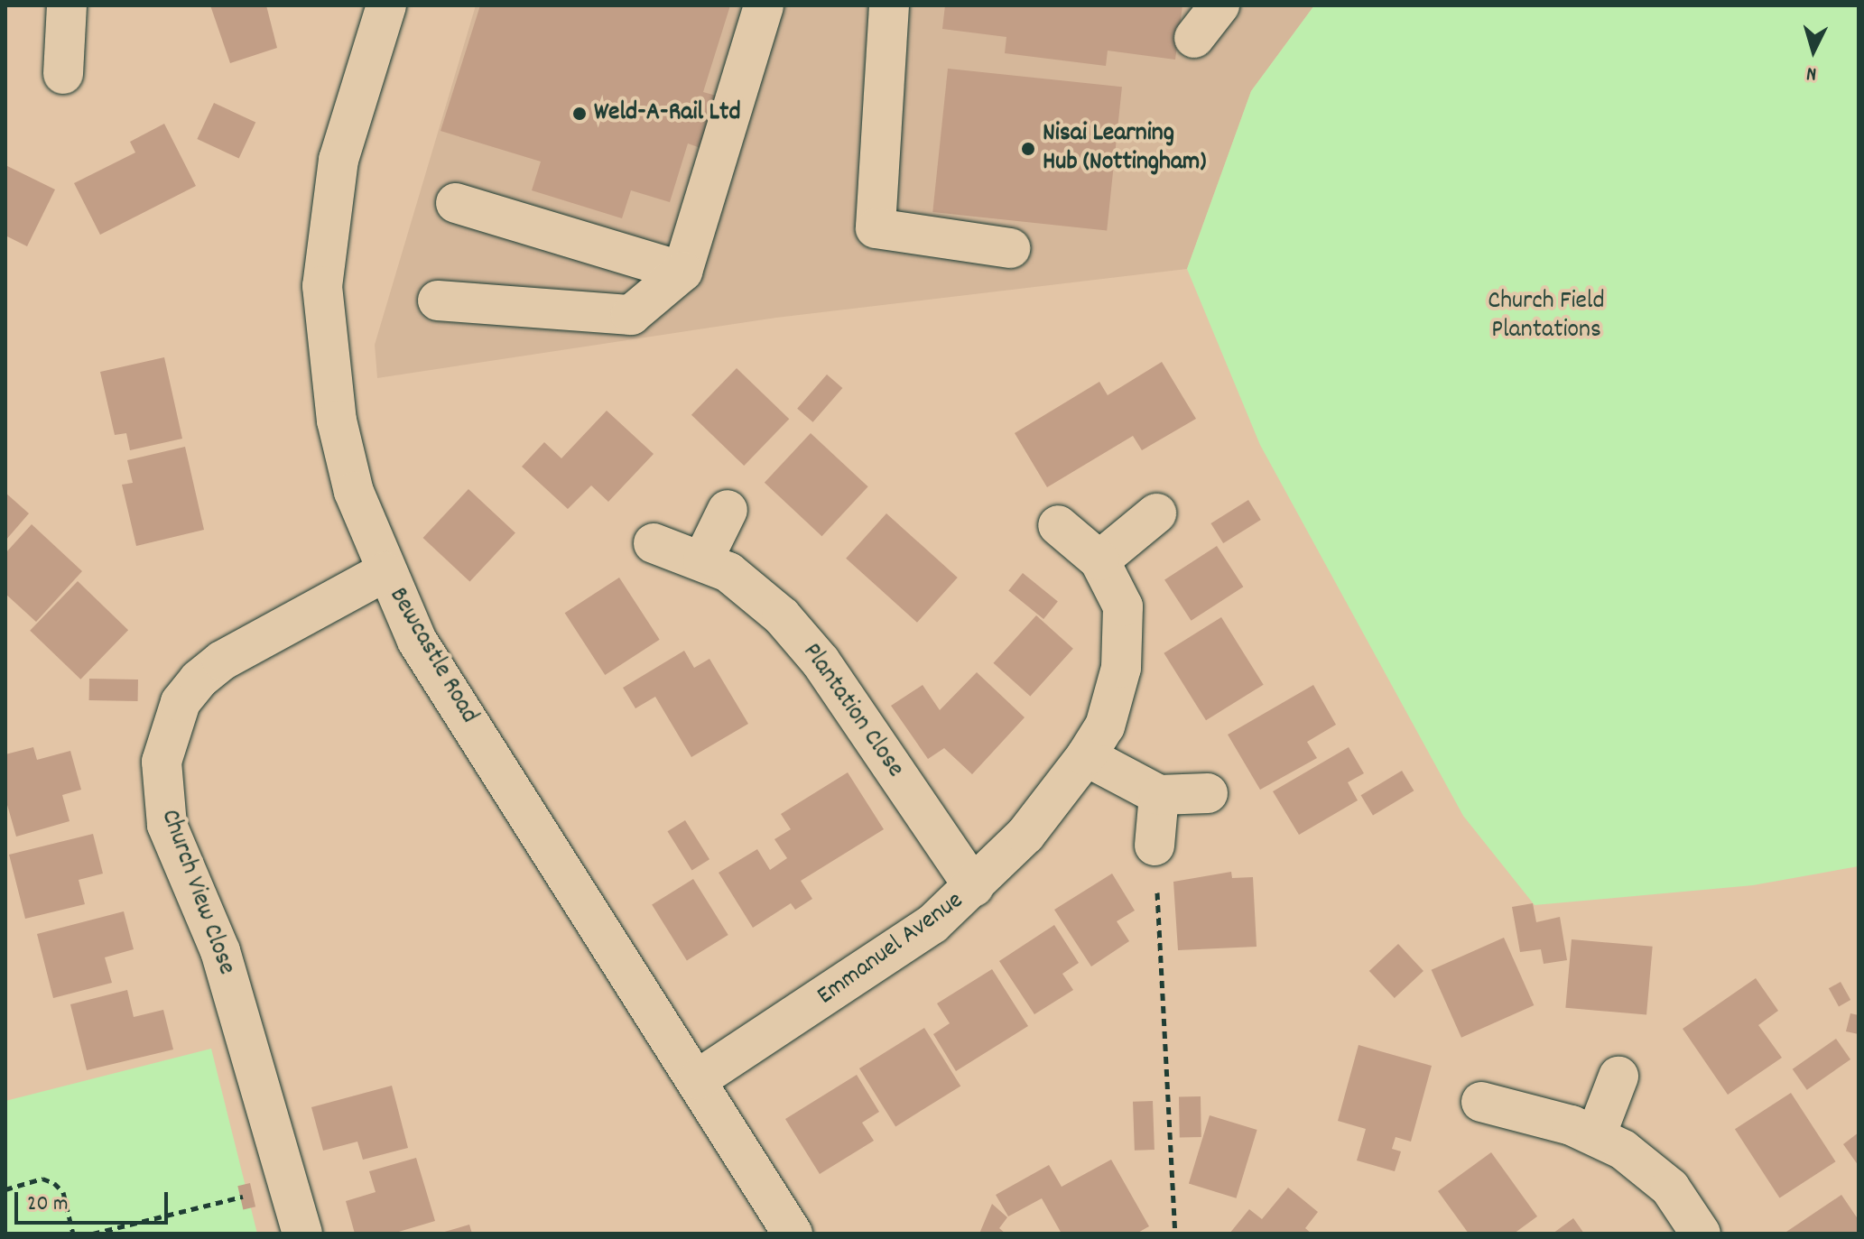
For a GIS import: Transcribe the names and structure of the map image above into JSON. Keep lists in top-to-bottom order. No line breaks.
{"streets":{"street":["Bewcastle Road","Plantation Close","Church View Close","Emmanuel Avenue"]},"crossings":[["Bewcastle Road","Church View Close"],["Bewcastle Road","Emmanuel Avenue"],["Plantation Close","Emmanuel Avenue"]],"parks":["Church Field Plantations"],"places":["Weld-A-Rail Ltd","Nisai Learning Hub (Nottingham)"],"scale_bar":"20 m","north":"bottom"}
